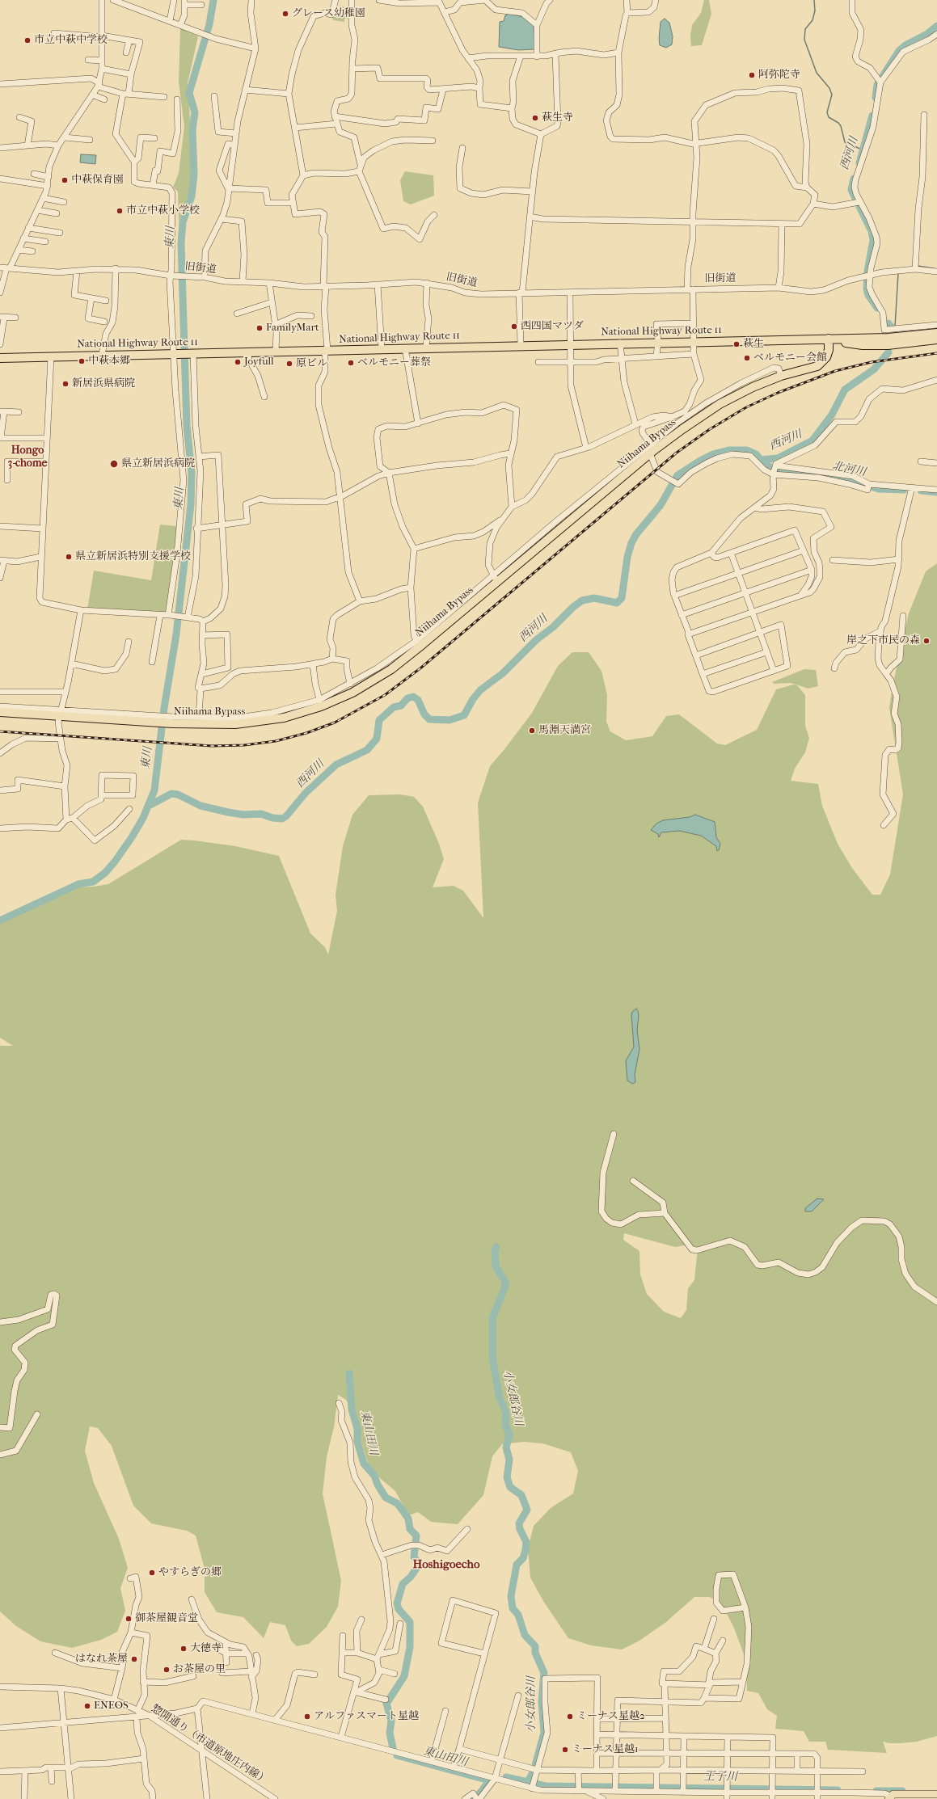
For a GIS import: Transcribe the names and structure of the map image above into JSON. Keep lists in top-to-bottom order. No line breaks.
{"streets":{"highway":["National Highway Route 11","Niihama Bypass"],"street":["旧街道","惣開通り（市道原地庄内線）"]},"crossings":[["National Highway Route 11","Niihama Bypass"]],"districts":["Hongo 3-chome","Hoshigoecho"],"water":["西河川","東川","北河川","小女郎谷川","東山田川","王子川"],"places":["グレース幼稚園","市立中萩中学校","阿弥陀寺","萩生寺","中萩保育園","市立中萩小学校","西四国マツダ","FamilyMart","萩生","ベルモニー会館","中萩本郷","Joyfull","ベルモニー葬祭","原ビル","新居浜県病院","県立新居浜病院","県立新居浜特別支援学校","岸之下市民の森","馬淵天満宮","やすらぎの郷","御茶屋観音堂","大徳寺","はなれ茶屋","お茶屋の里","ENEOS","アルファスマート星越","ミーナス星越2","ミーナス星越1"]}
